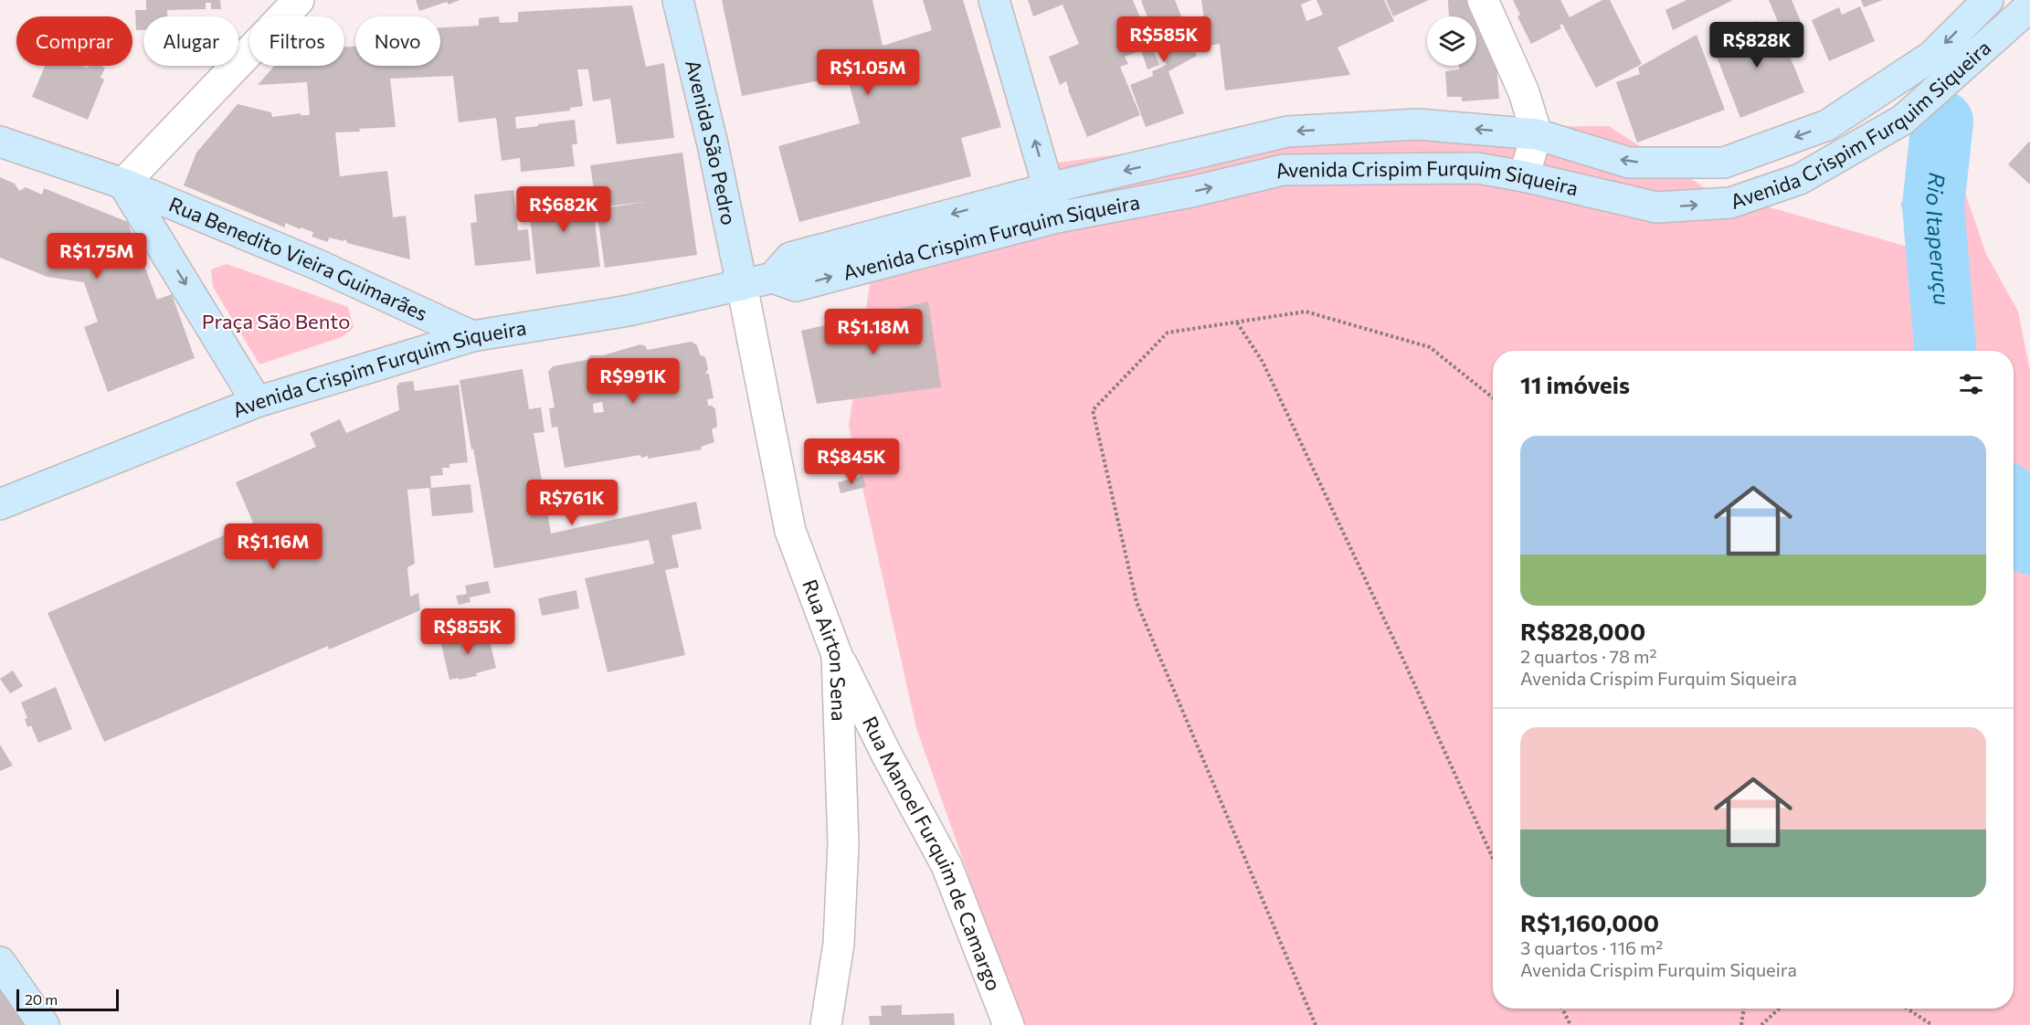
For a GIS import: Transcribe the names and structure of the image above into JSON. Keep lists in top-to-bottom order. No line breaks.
{"streets":{"main road":["Avenida Crispim Furquim Siqueira","Avenida São Pedro","Rua Benedito Vieira Guimarães"],"street":["Rua Airton Sena","Rua Manoel Furquim de Camargo"]},"crossings":[["Avenida Crispim Furquim Siqueira","Avenida São Pedro"],["Avenida Crispim Furquim Siqueira","Rua Benedito Vieira Guimarães"],["Avenida Crispim Furquim Siqueira","Rua Airton Sena"],["Avenida São Pedro","Rua Airton Sena"],["Rua Airton Sena","Rua Manoel Furquim de Camargo"]],"water":["Rio Itaperuçu"],"parks":["Praça São Bento"],"scale_bar":"20 m","page":{"price":["R$585K","R$828K","R$1.05M","R$682K","R$1.75M","R$1.18M","R$991K","R$845K","R$761K","R$1.16M","R$855K"],"chip":["Comprar","Alugar","Filtros","Novo"],"heading":"11 imóveis","list":[{"name":"R$828,000","note":"2 quartos · 78 m² · Avenida Crispim Furquim Siqueira"},{"name":"R$1,160,000","note":"3 quartos · 116 m² · Avenida Crispim Furquim Siqueira"}],"scale":"20 m"}}
